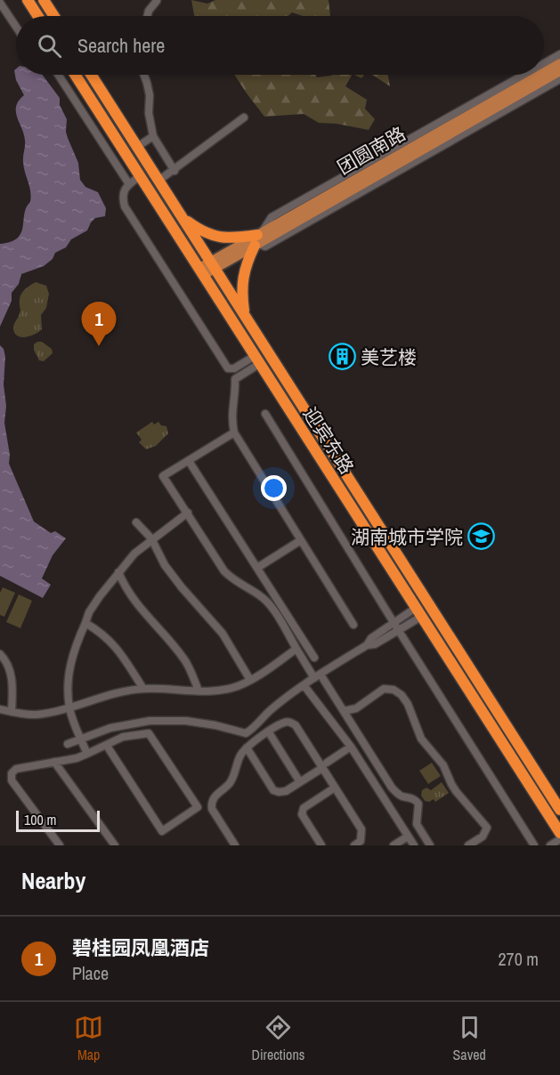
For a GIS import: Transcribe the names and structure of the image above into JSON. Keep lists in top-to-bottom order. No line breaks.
{"streets":{"highway":["迎宾东路"],"main road":["团圆南路"]},"crossings":[["团圆南路","迎宾东路"]],"places":{"building":["美艺楼"],"school or university":["湖南城市学院"]},"scale_bar":"100 m","page":{"search":"Search here","pins":"1","scale":"100 m","heading":"Nearby","list":[{"mark":"1","name":"碧桂园凤凰酒店","note":"Place","value":"270 m"}],"nav":["Map","Directions","Saved"]}}
